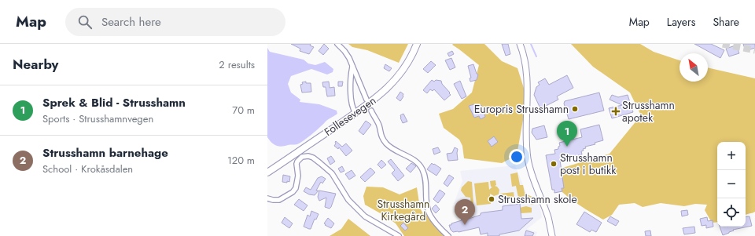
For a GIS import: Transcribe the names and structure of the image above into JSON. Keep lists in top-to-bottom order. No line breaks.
{"streets":{"main road":["Follesevegen"]},"parks":["Strusshamn Kirkegård"],"places":{"other":["Europris Strusshamn","Strusshamn post i butikk","Strusshamn skole"],"health":["Strusshamn apotek"]},"north":"top left","page":{"header":"Map","search":"Search here","nav":["Map","Layers","Share"],"heading":["Nearby","2 results"],"list":[{"mark":"1","name":"Sprek & Blid - Strusshamn","note":"Sports · Strusshamnvegen","value":"70 m"},{"mark":"2","name":"Strusshamn barnehage","note":"School · Krokåsdalen","value":"120 m"}],"pins":["1","2"],"map_buttons":["+","−"]}}
